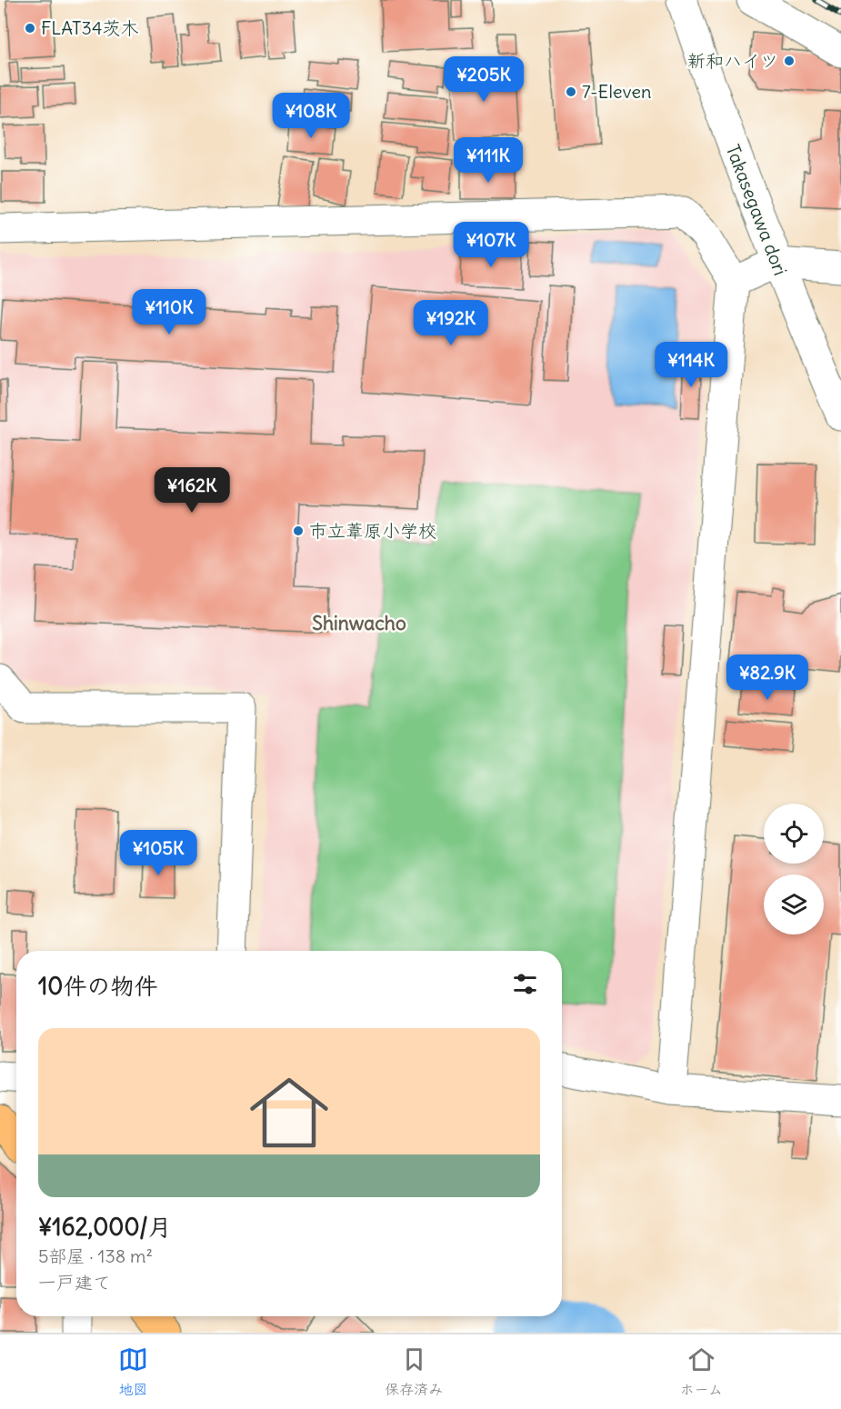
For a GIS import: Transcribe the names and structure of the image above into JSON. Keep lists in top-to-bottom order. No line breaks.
{"streets":{"street":["Takasegawa dori"]},"districts":["Shinwacho"],"places":["FLAT34茨木","新和ハイツ","7-Eleven","市立葦原小学校"],"page":{"price":["¥205K","¥108K","¥111K","¥107K","¥110K","¥192K","¥114K","¥162K","¥82.9K","¥105K"],"heading":"10件の物件","list":[{"name":"¥162,000/月","note":"5部屋 · 138 m² · 一戸建て"}],"tabs":["地図","保存済み","ホーム"]}}
